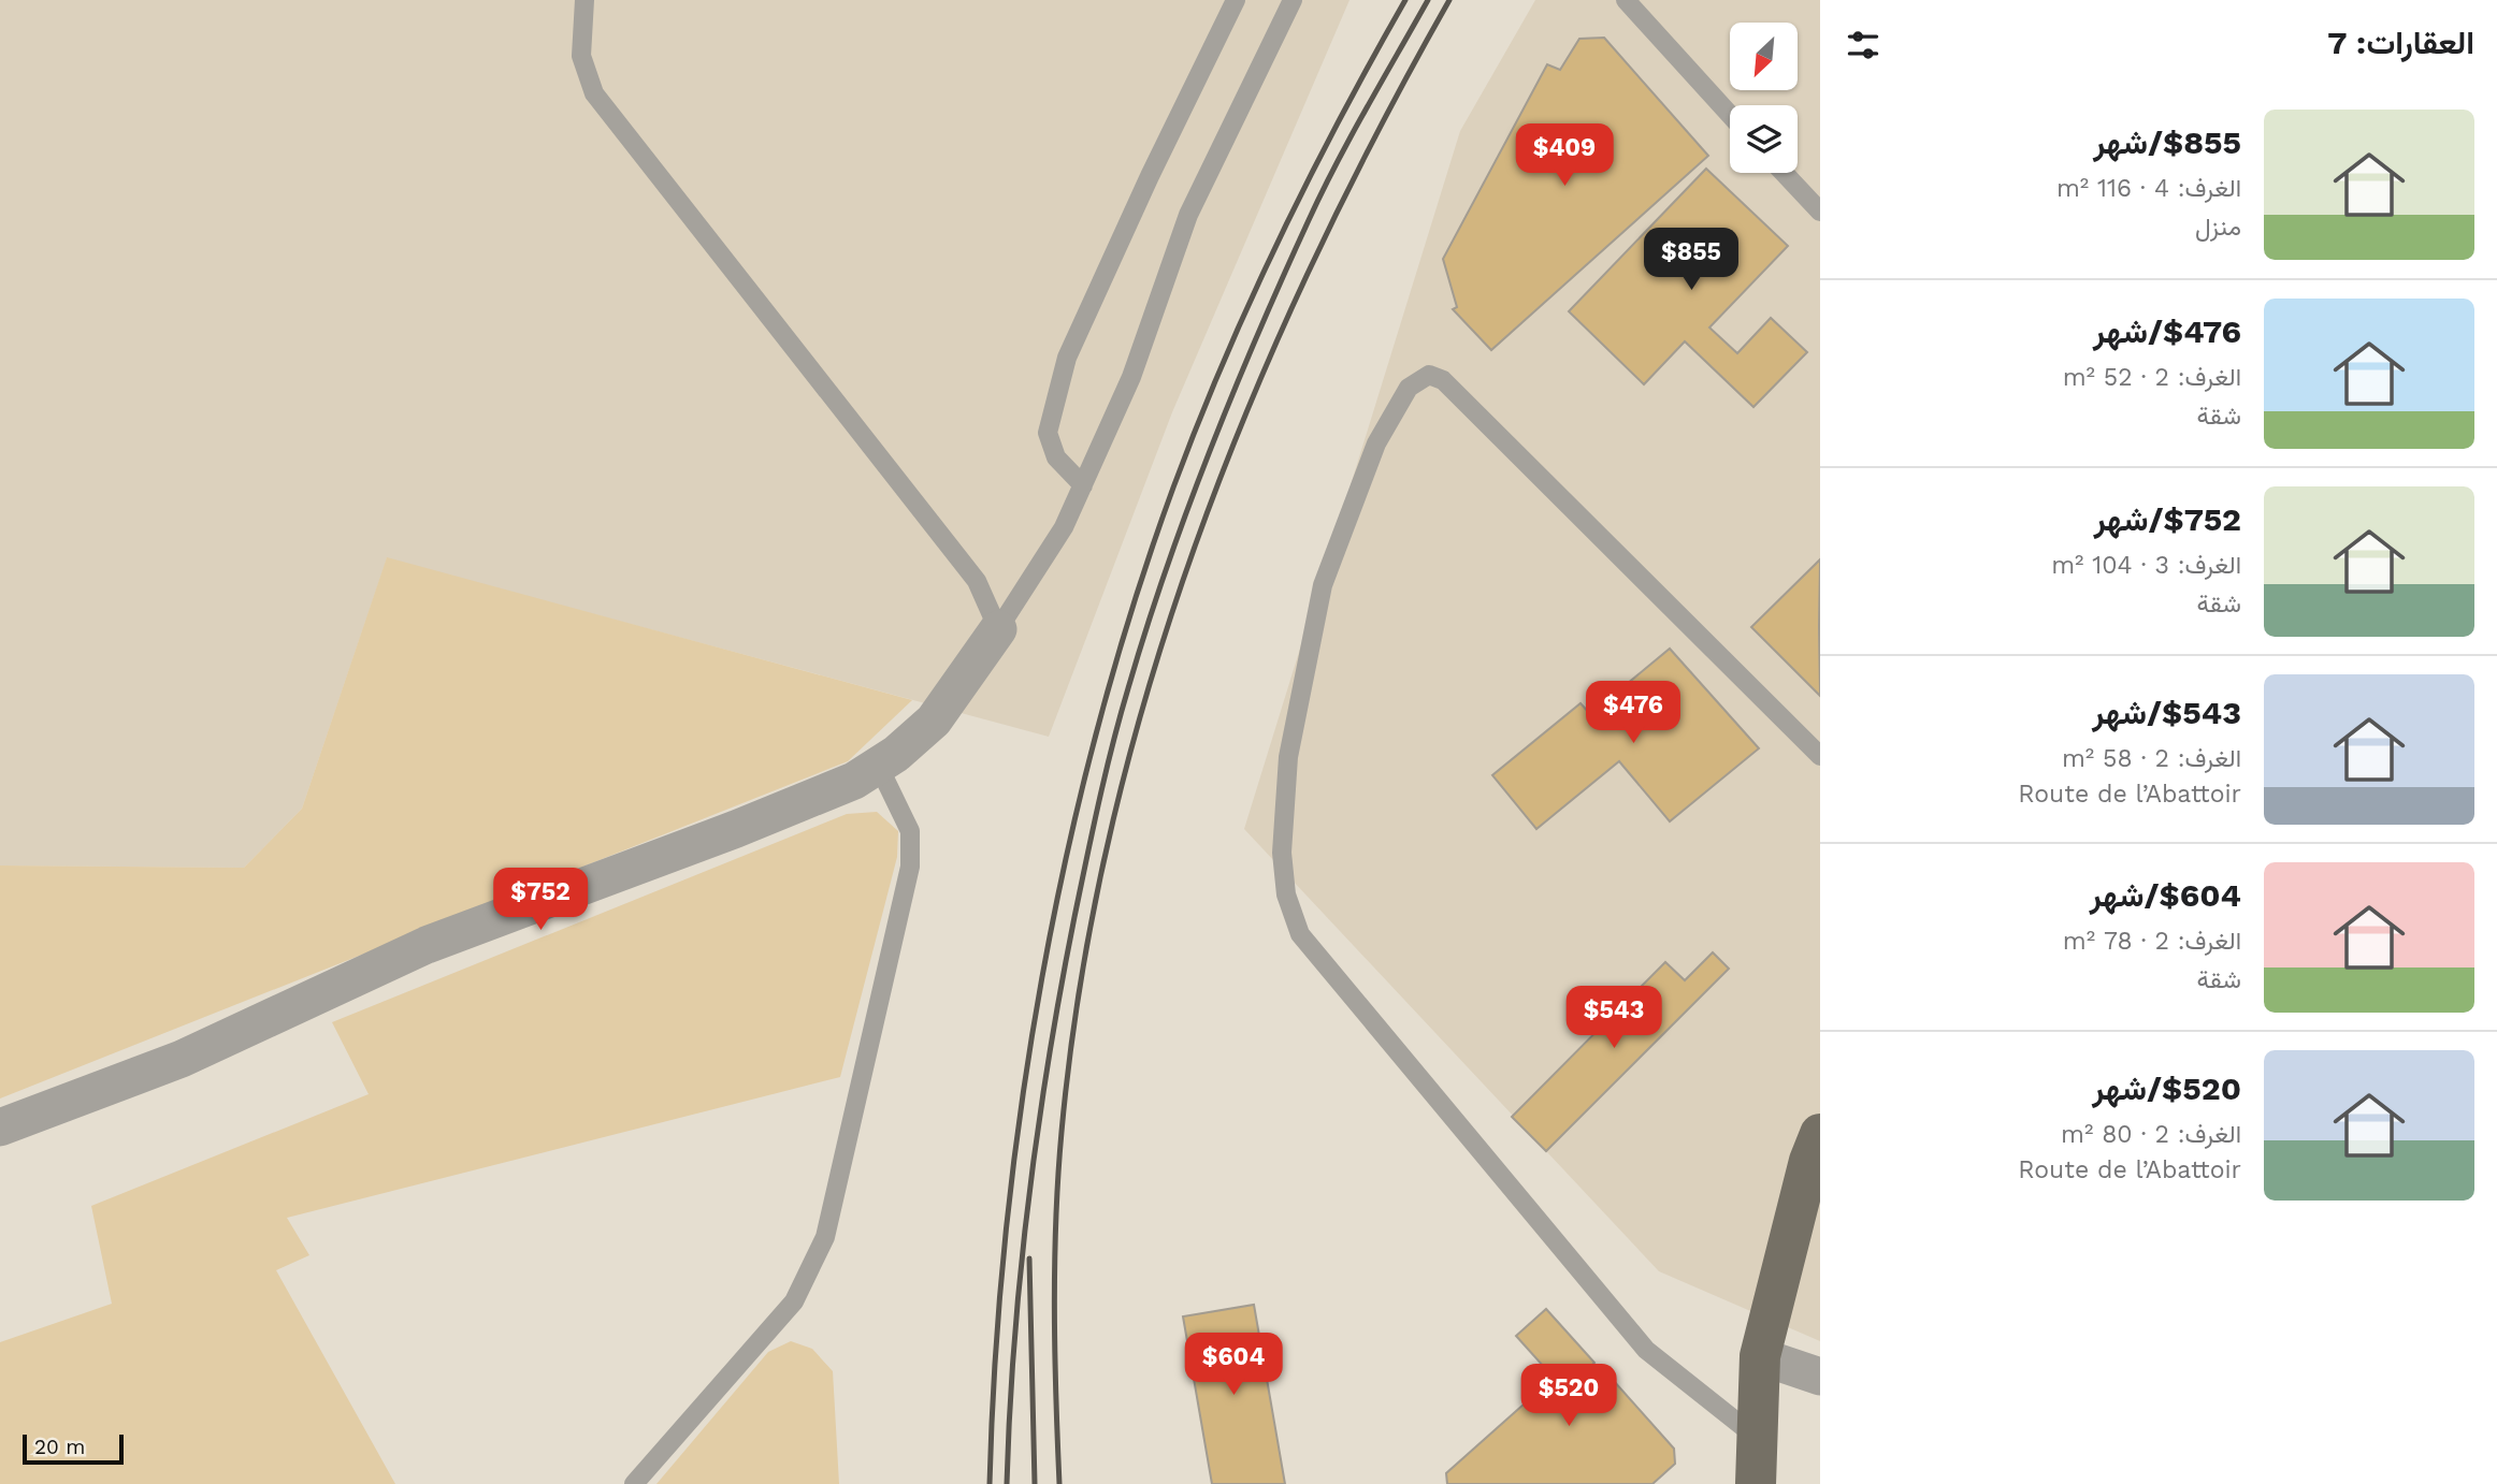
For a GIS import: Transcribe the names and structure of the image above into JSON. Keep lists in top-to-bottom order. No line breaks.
{"scale_bar":"20 m","north":"bottom left","page":{"heading":"العقارات: 7","list":[{"name":"$855/شهر","note":"الغرف: 4 · 116 m² · منزل"},{"name":"$476/شهر","note":"الغرف: 2 · 52 m² · شقة"},{"name":"$752/شهر","note":"الغرف: 3 · 104 m² · شقة"},{"name":"$543/شهر","note":"الغرف: 2 · 58 m² · Route de l’Abattoir"},{"name":"$604/شهر","note":"الغرف: 2 · 78 m² · شقة"},{"name":"$520/شهر","note":"الغرف: 2 · 80 m² · Route de l’Abattoir"}],"price":["$409","$855","$476","$752","$543","$604","$520"],"scale":"20 m"}}
